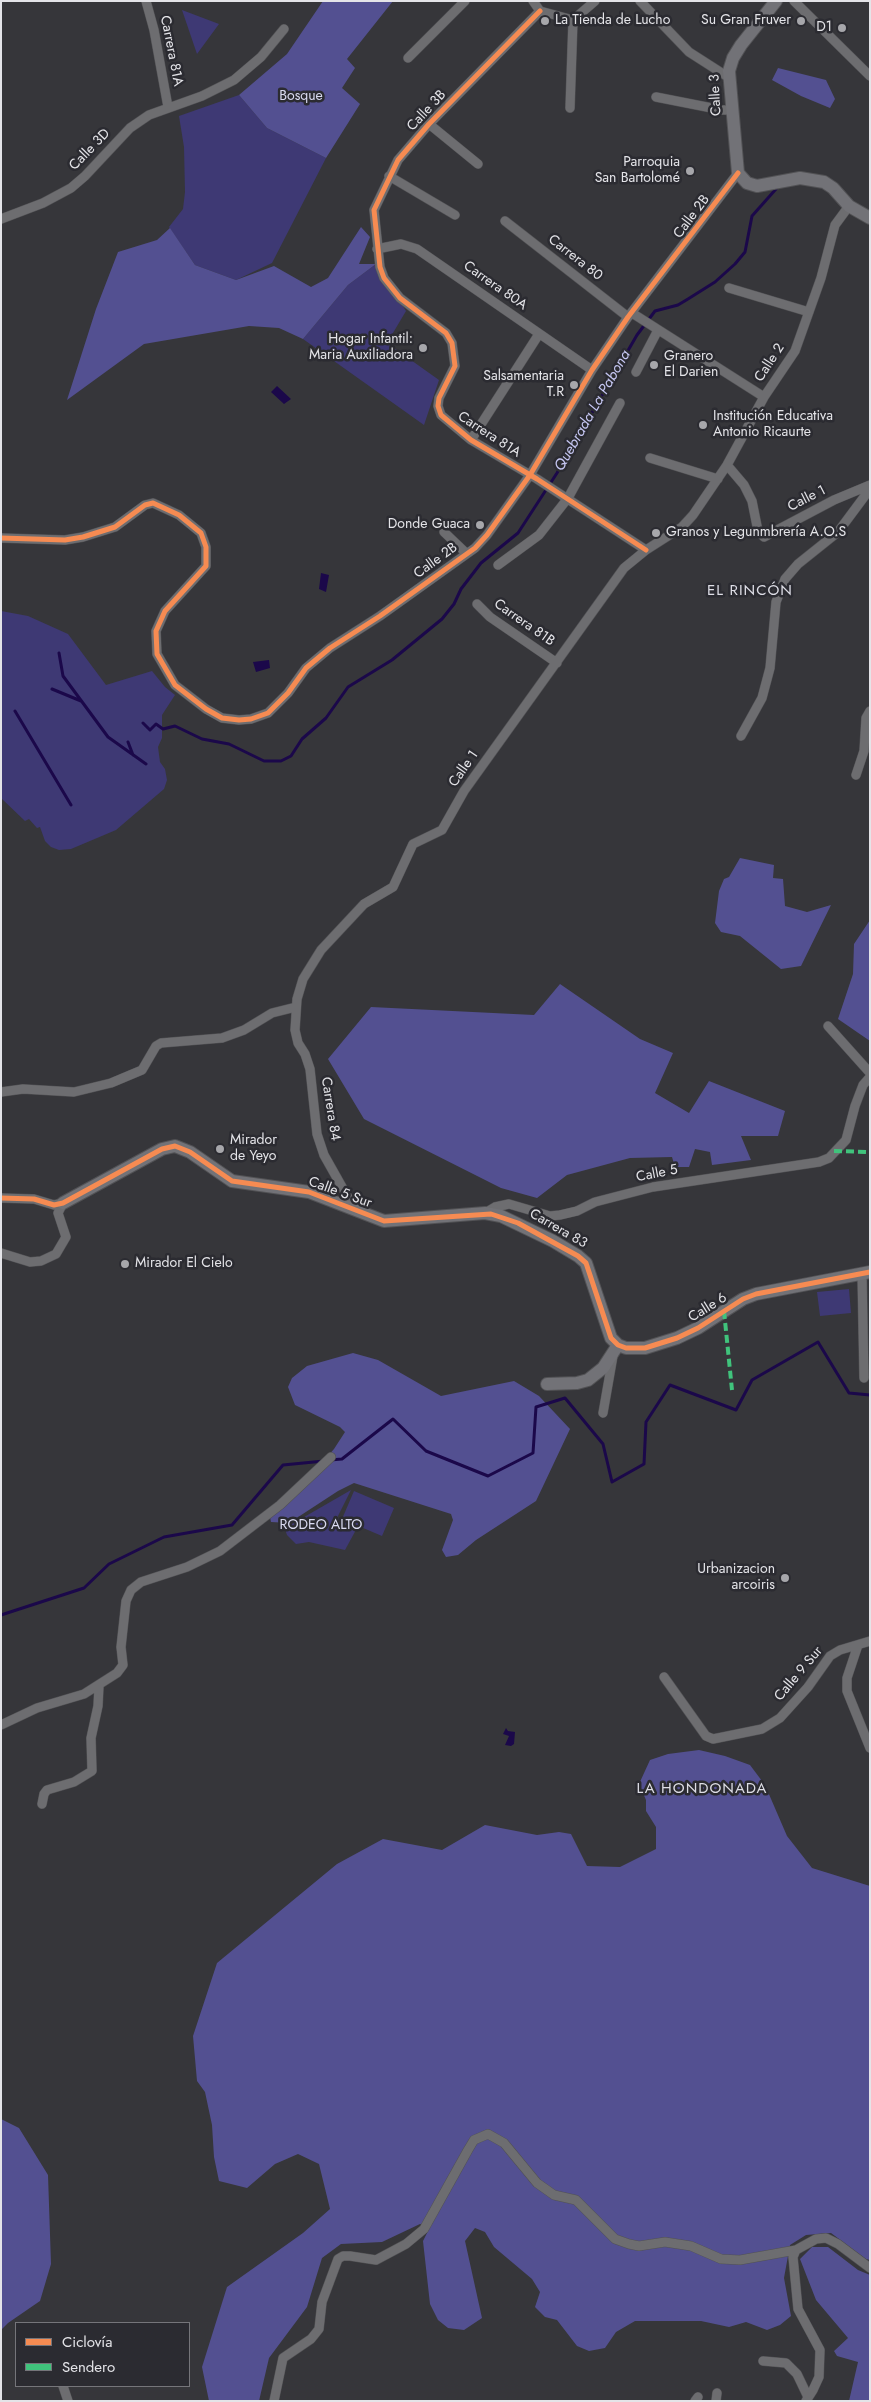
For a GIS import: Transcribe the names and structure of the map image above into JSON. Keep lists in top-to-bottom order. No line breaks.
{"streets":{"street":["Carrera 81A","Calle 3","Calle 3B","Calle 3D","Calle 2B","Carrera 80","Carrera 80A","Calle 2","Calle 1","Carrera 81B","Carrera 84","Calle 5","Calle 5 Sur","Carrera 83","Calle 6","Calle 9 Sur"]},"crossings":[["Carrera 81A","Calle 3B"],["Carrera 81A","Calle 3D"],["Carrera 81A","Calle 2B"],["Carrera 81A","Carrera 80A"],["Carrera 81A","Calle 1"],["Calle 3","Calle 2B"],["Calle 3B","Carrera 80A"],["Calle 2B","Carrera 80"],["Calle 2B","Carrera 80A"],["Carrera 80","Calle 2"],["Calle 2","Calle 1"],["Calle 1","Carrera 81B"],["Calle 1","Carrera 84"],["Carrera 84","Calle 5 Sur"],["Calle 5","Calle 5 Sur"],["Calle 5","Carrera 83"],["Calle 5 Sur","Carrera 83"],["Carrera 83","Calle 6"]],"districts":["EL RINCÓN","LA HONDONADA"],"water":["Quebrada La Pabona"],"parks":["Bosque","RODEO ALTO"],"places":["La Tienda de Lucho","Su Gran Fruver","D1","Parroquia San Bartolomé","Hogar Infantil: Maria Auxiliadora","Granero El Darien","Salsamentaria T.R","Institución Educativa Antonio Ricaurte","Donde Guaca","Granos y Legunmbrería A.O.S","Mirador de Yeyo","Mirador El Cielo","Urbanizacion arcoiris"],"legend":["Ciclovía","Sendero"]}
